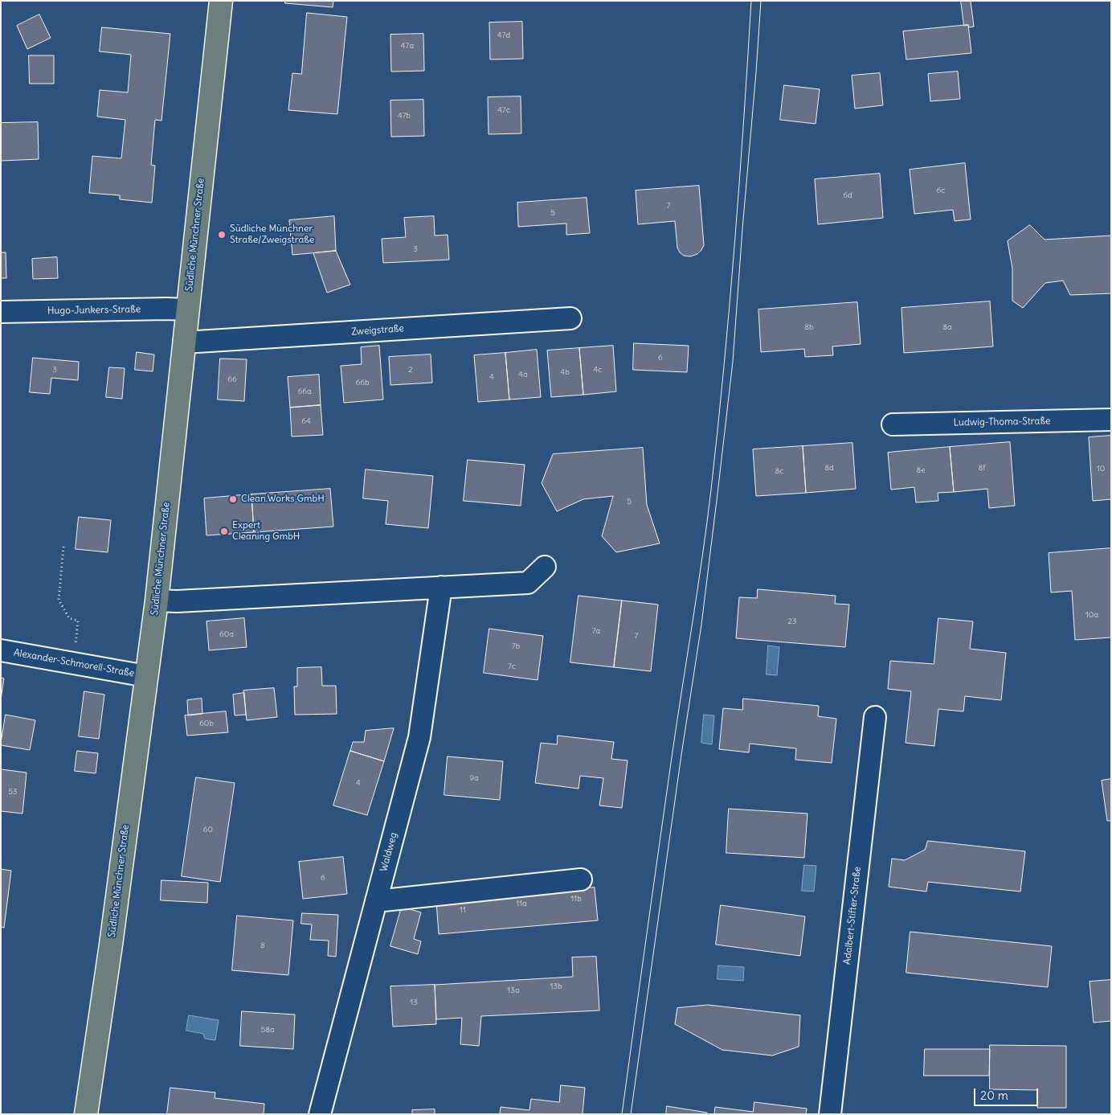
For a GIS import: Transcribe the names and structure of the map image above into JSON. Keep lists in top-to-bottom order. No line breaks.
{"streets":{"main road":["Südliche Münchner Straße"],"street":["Hugo-Junkers-Straße","Zweigstraße","Ludwig-Thoma-Straße","Alexander-Schmorell-Straße","Waldweg","Adalbert-Stifter-Straße"]},"crossings":[["Südliche Münchner Straße","Hugo-Junkers-Straße"],["Südliche Münchner Straße","Zweigstraße"],["Südliche Münchner Straße","Alexander-Schmorell-Straße"]],"places":["Südliche Münchner Straße/Zweigstraße","Clean.Works GmbH","Expert Cleaning GmbH"],"house_numbers":["47d","47a","47c","47b","6c","6d","7","5","3","8b","8a","6","3","2","4c","4b","4a","4","66","66b","66a","64","8d","8f","10","8e","8c","5","10a","23","7a","60a","7","7b","7c","60b","9a","4","53","60","6","11b","11a","11","8","13b","13a","13","58a"],"scale_bar":"20 m"}
